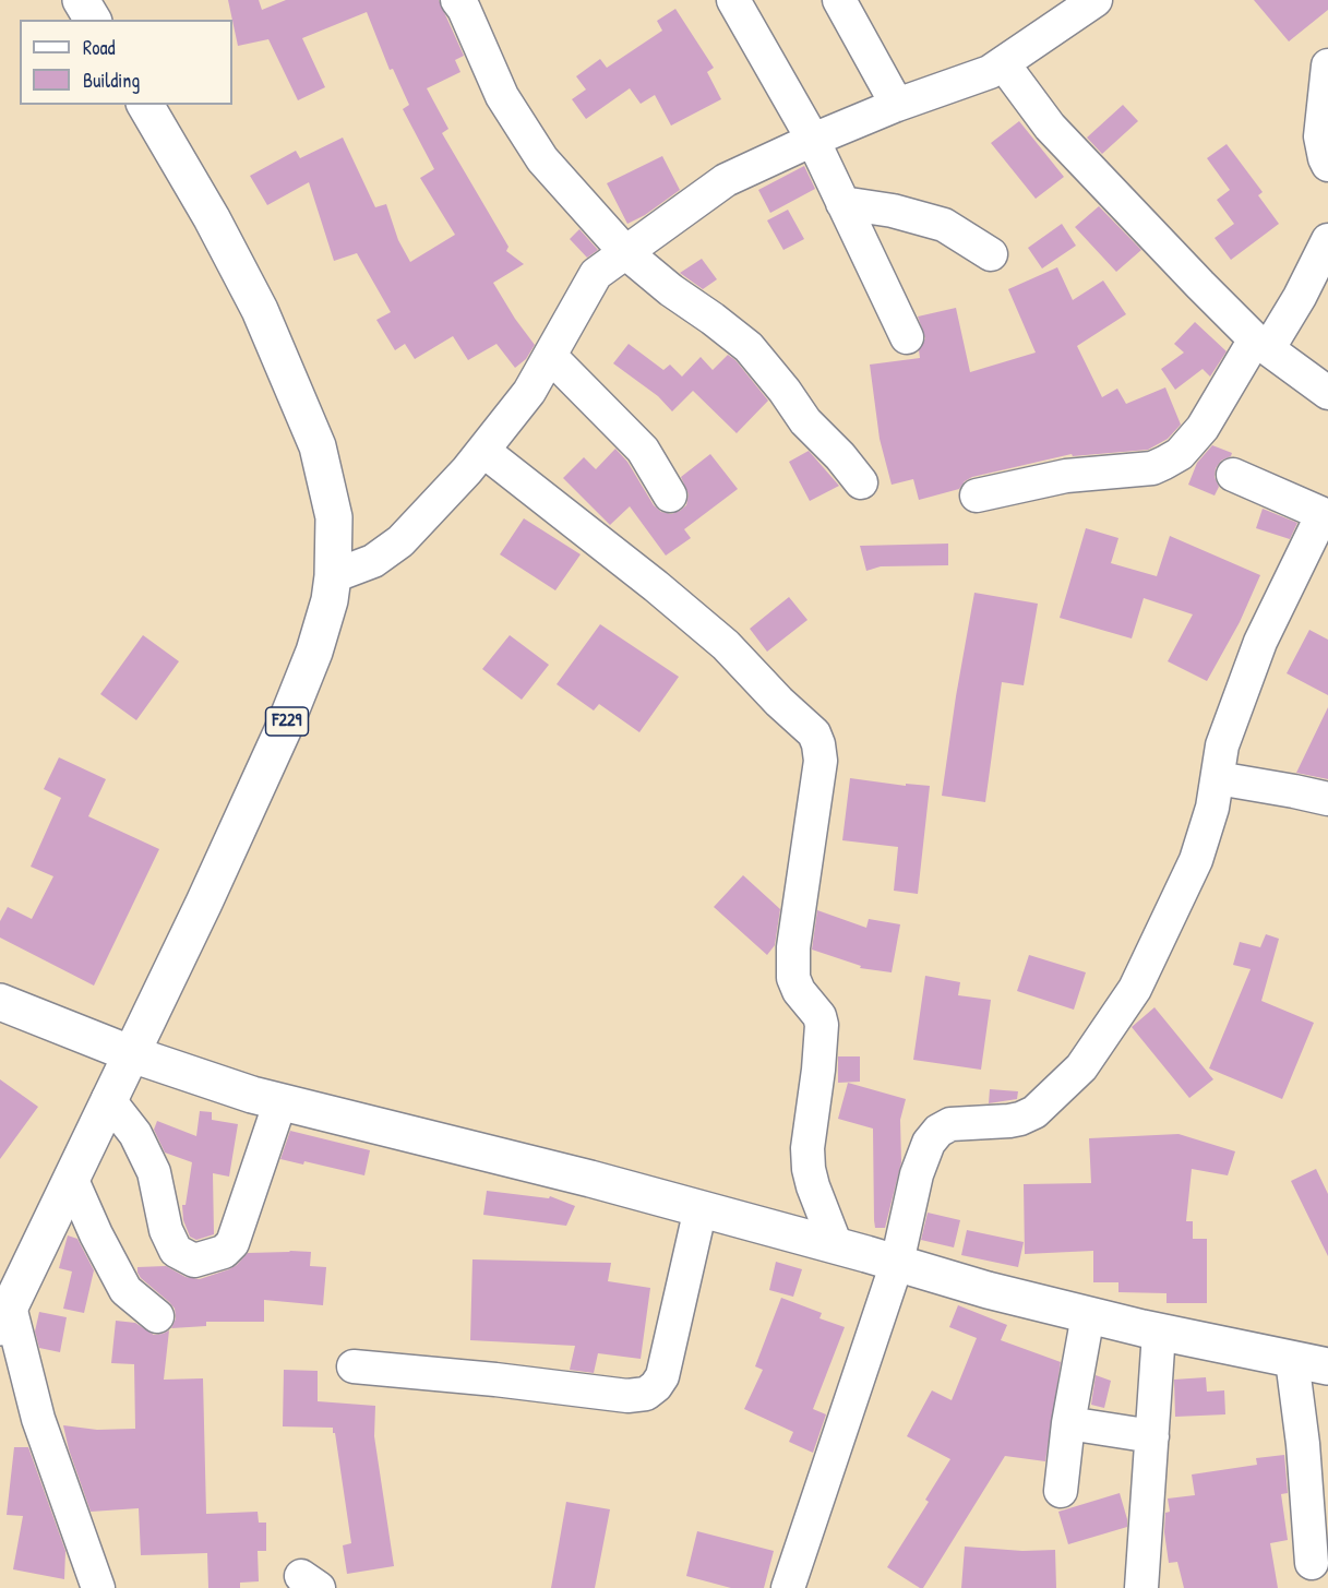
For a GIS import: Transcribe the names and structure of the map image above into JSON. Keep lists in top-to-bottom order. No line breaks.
{"streets":{"main road":["F229"]},"legend":["Road","Building"]}
